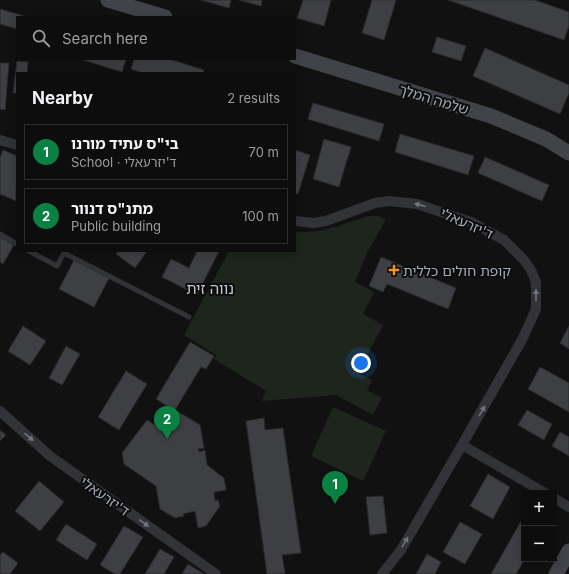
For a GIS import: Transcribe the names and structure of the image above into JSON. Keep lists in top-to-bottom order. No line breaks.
{"streets":{"street":["שלמה המלך","ד'יזרעאלי"]},"districts":["נווה זית"],"places":{"health":["קופת חולים כללית"]},"page":{"search":"Search here","heading":["Nearby","2 results"],"list":[{"mark":"1","name":"בי\"ס עתיד מורנו","note":"School · ד'יזרעאלי","value":"70 m"},{"mark":"2","name":"מתנ\"ס דנוור","note":"Public building","value":"100 m"}],"pins":["2","1"],"map_buttons":["+","−"]}}
